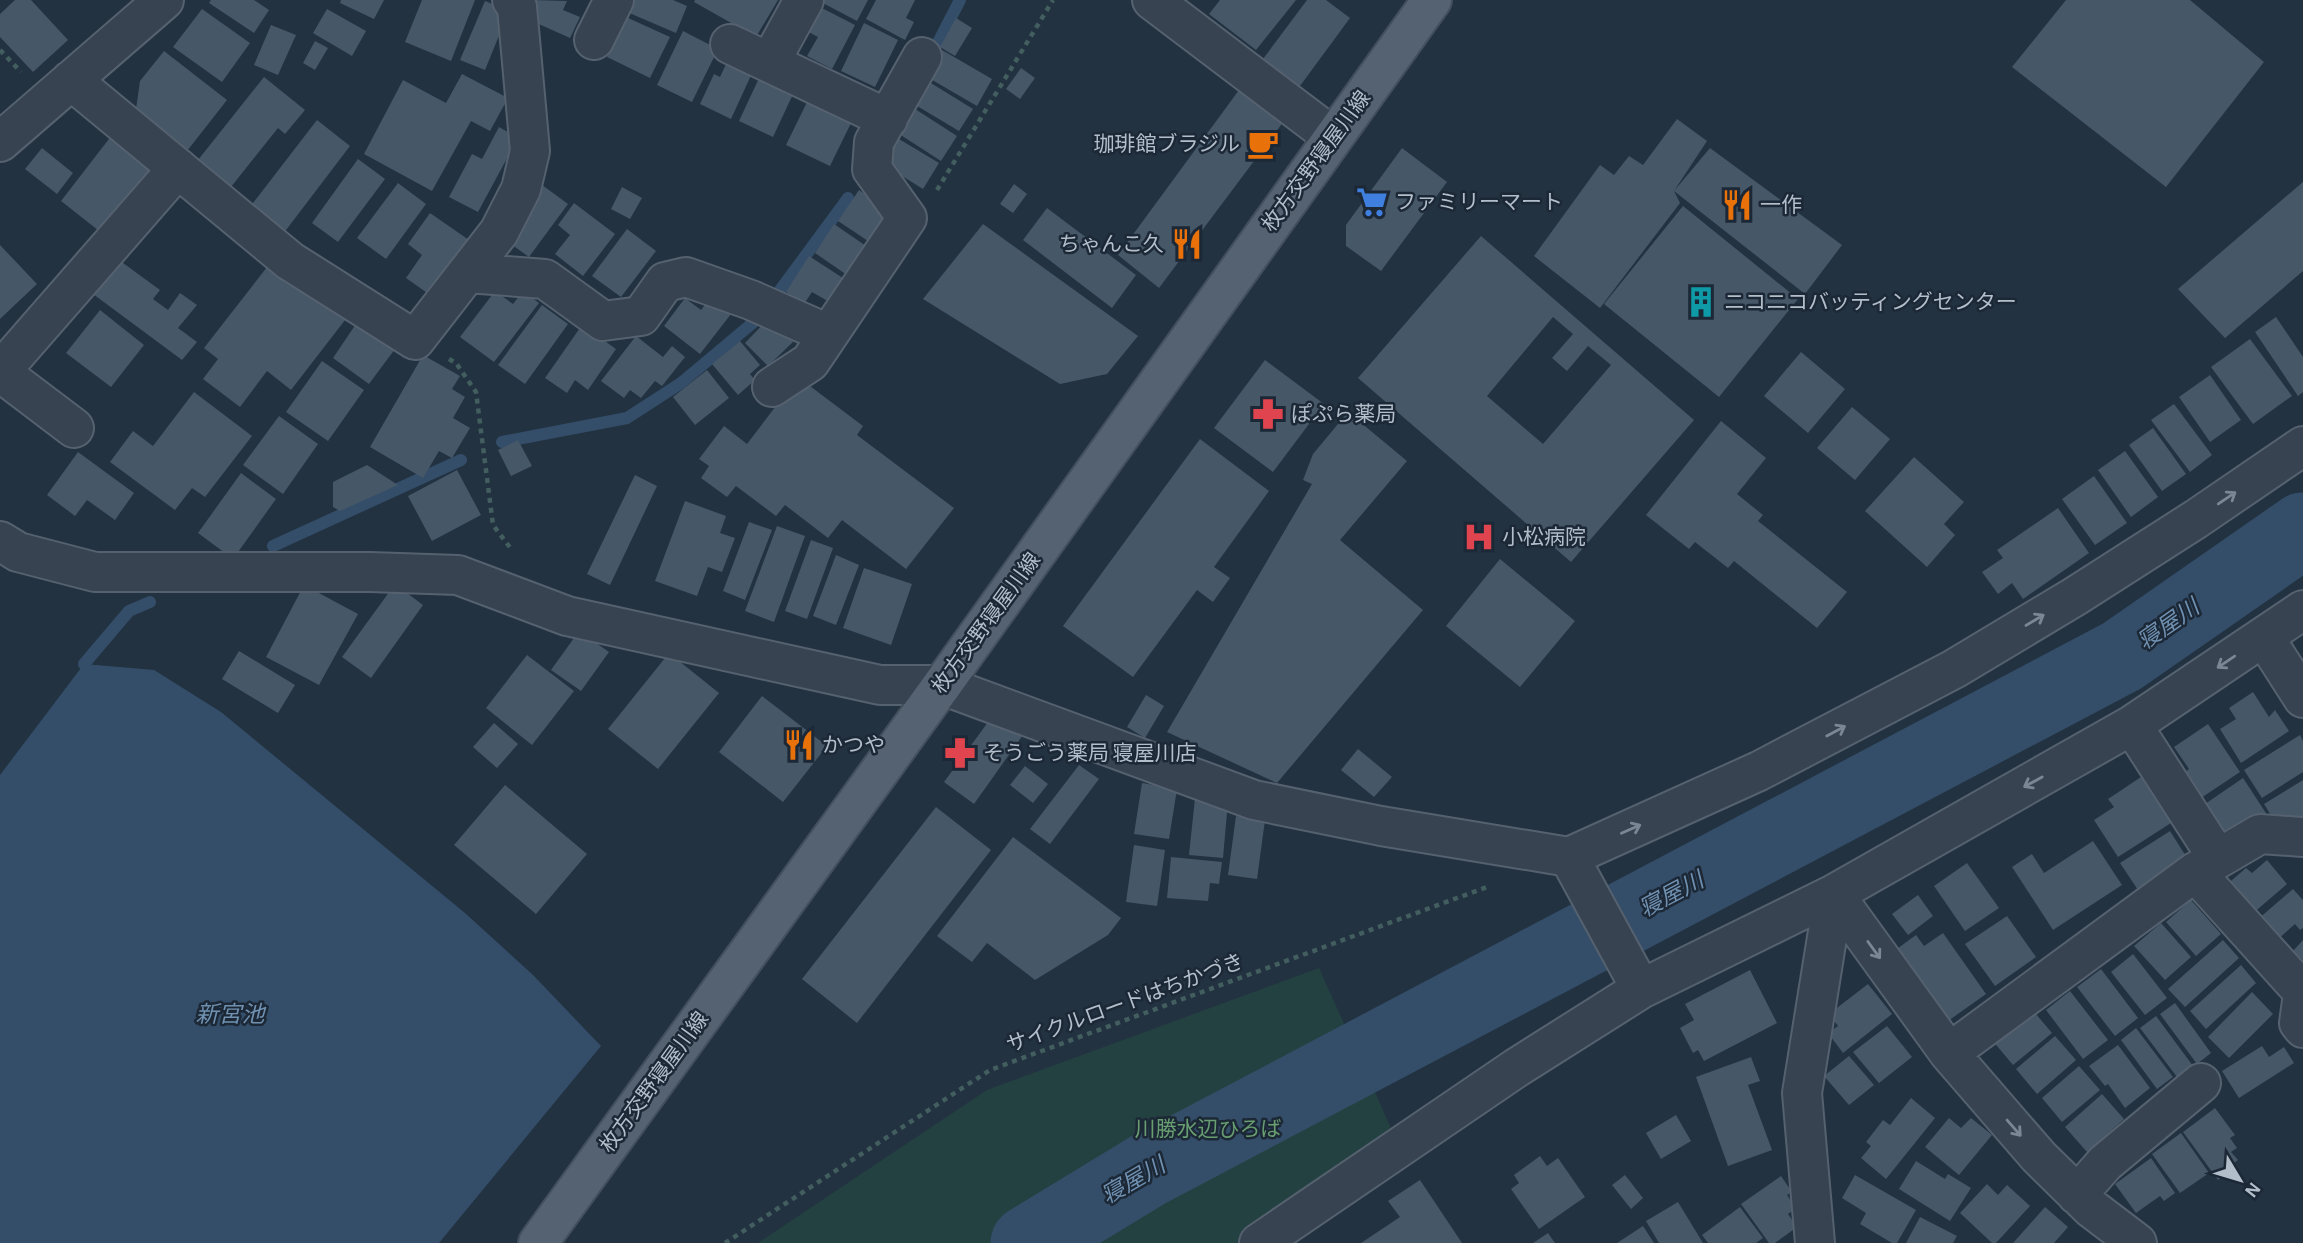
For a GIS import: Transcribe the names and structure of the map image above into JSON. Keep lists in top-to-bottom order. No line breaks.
{"streets":{"main road":["枚方交野寝屋川線"],"path":["サイクルロードはちかづき"]},"water":["寝屋川","新宮池"],"parks":["川勝水辺ひろば"],"places":{"cafe":["珈琲館ブラジル"],"supermarket":["ファミリーマート"],"restaurant":["一作","ちゃんこ久","かつや"],"building":["ニコニコバッティングセンター"],"pharmacy":["ぽぷら薬局","そうごう薬局 寝屋川店"],"hospital":["小松病院"]},"north":"bottom right"}
